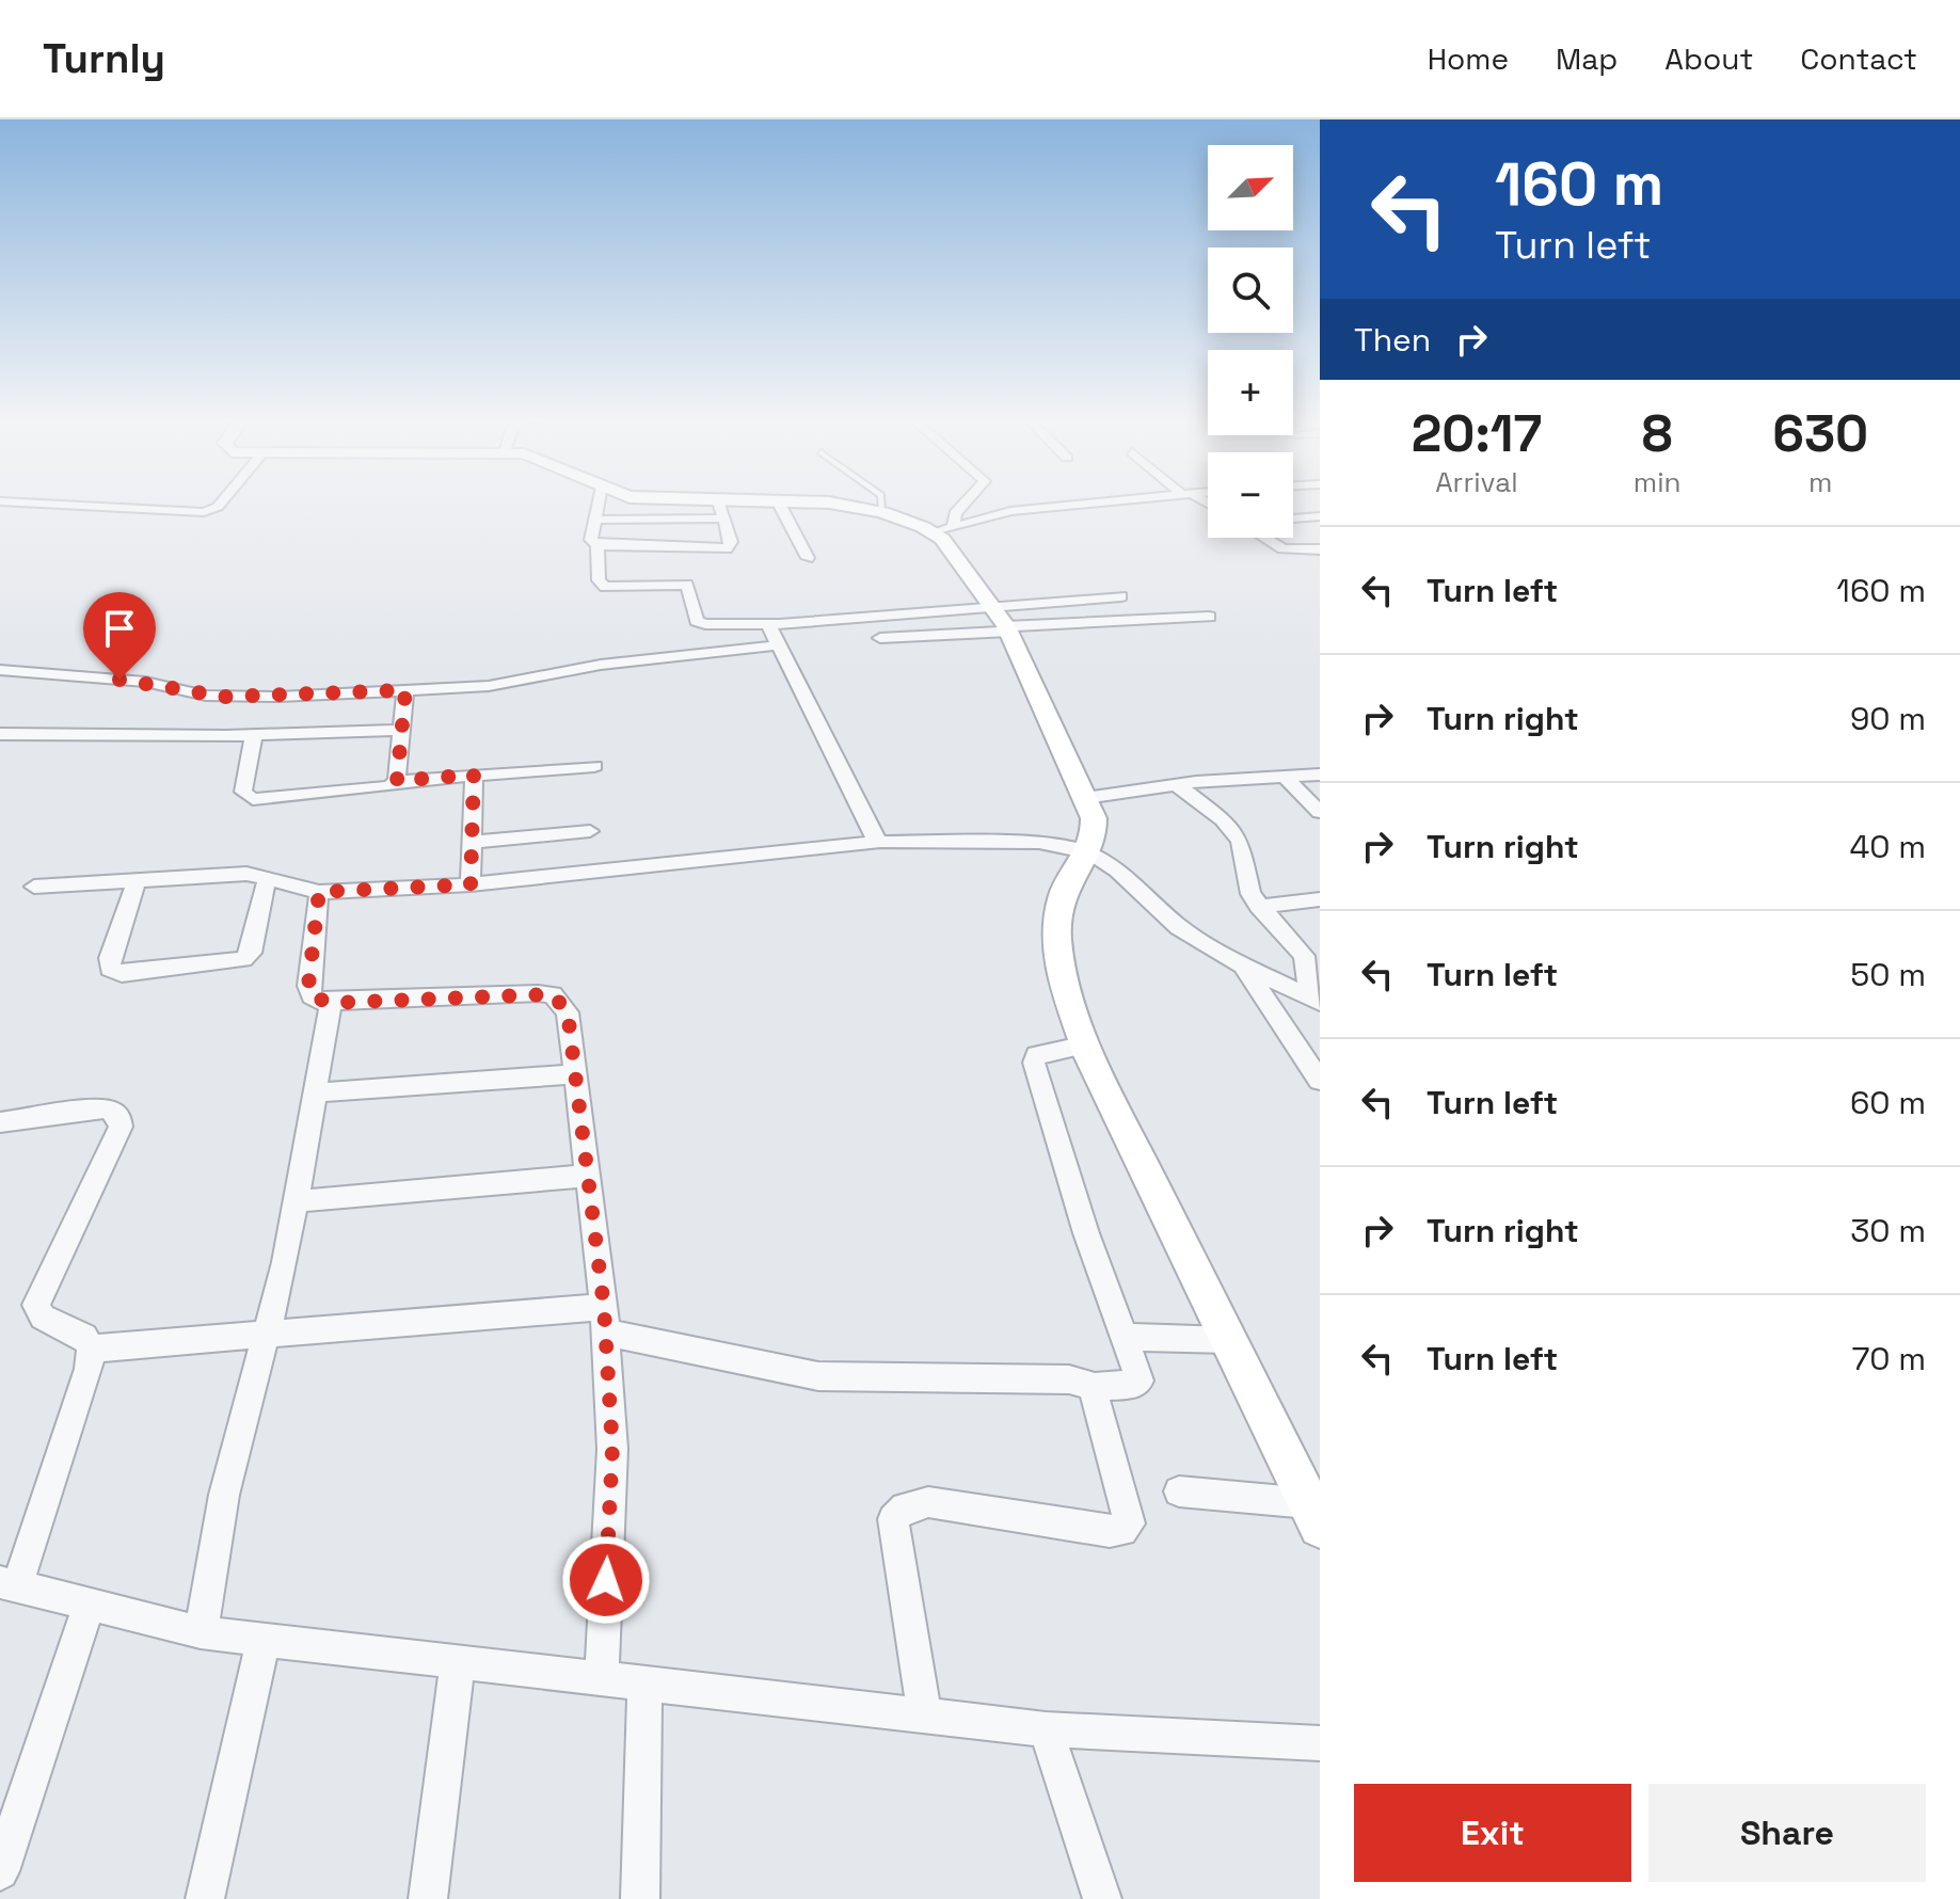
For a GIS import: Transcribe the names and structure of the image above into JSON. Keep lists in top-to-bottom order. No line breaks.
{"north":"top right","page":{"header":"Turnly","nav":["Home","Map","About","Contact"],"turn":["160 m","Turn left"],"map_buttons":["+","−"],"then":"Then","eta":["20:17","Arrival","8","min","630","m"],"list":[{"name":"Turn left","value":"160 m"},{"name":"Turn right","value":"90 m"},{"name":"Turn right","value":"40 m"},{"name":"Turn left","value":"50 m"},{"name":"Turn left","value":"60 m"},{"name":"Turn right","value":"30 m"},{"name":"Turn left","value":"70 m"}],"buttons":["Exit","Share"]}}
